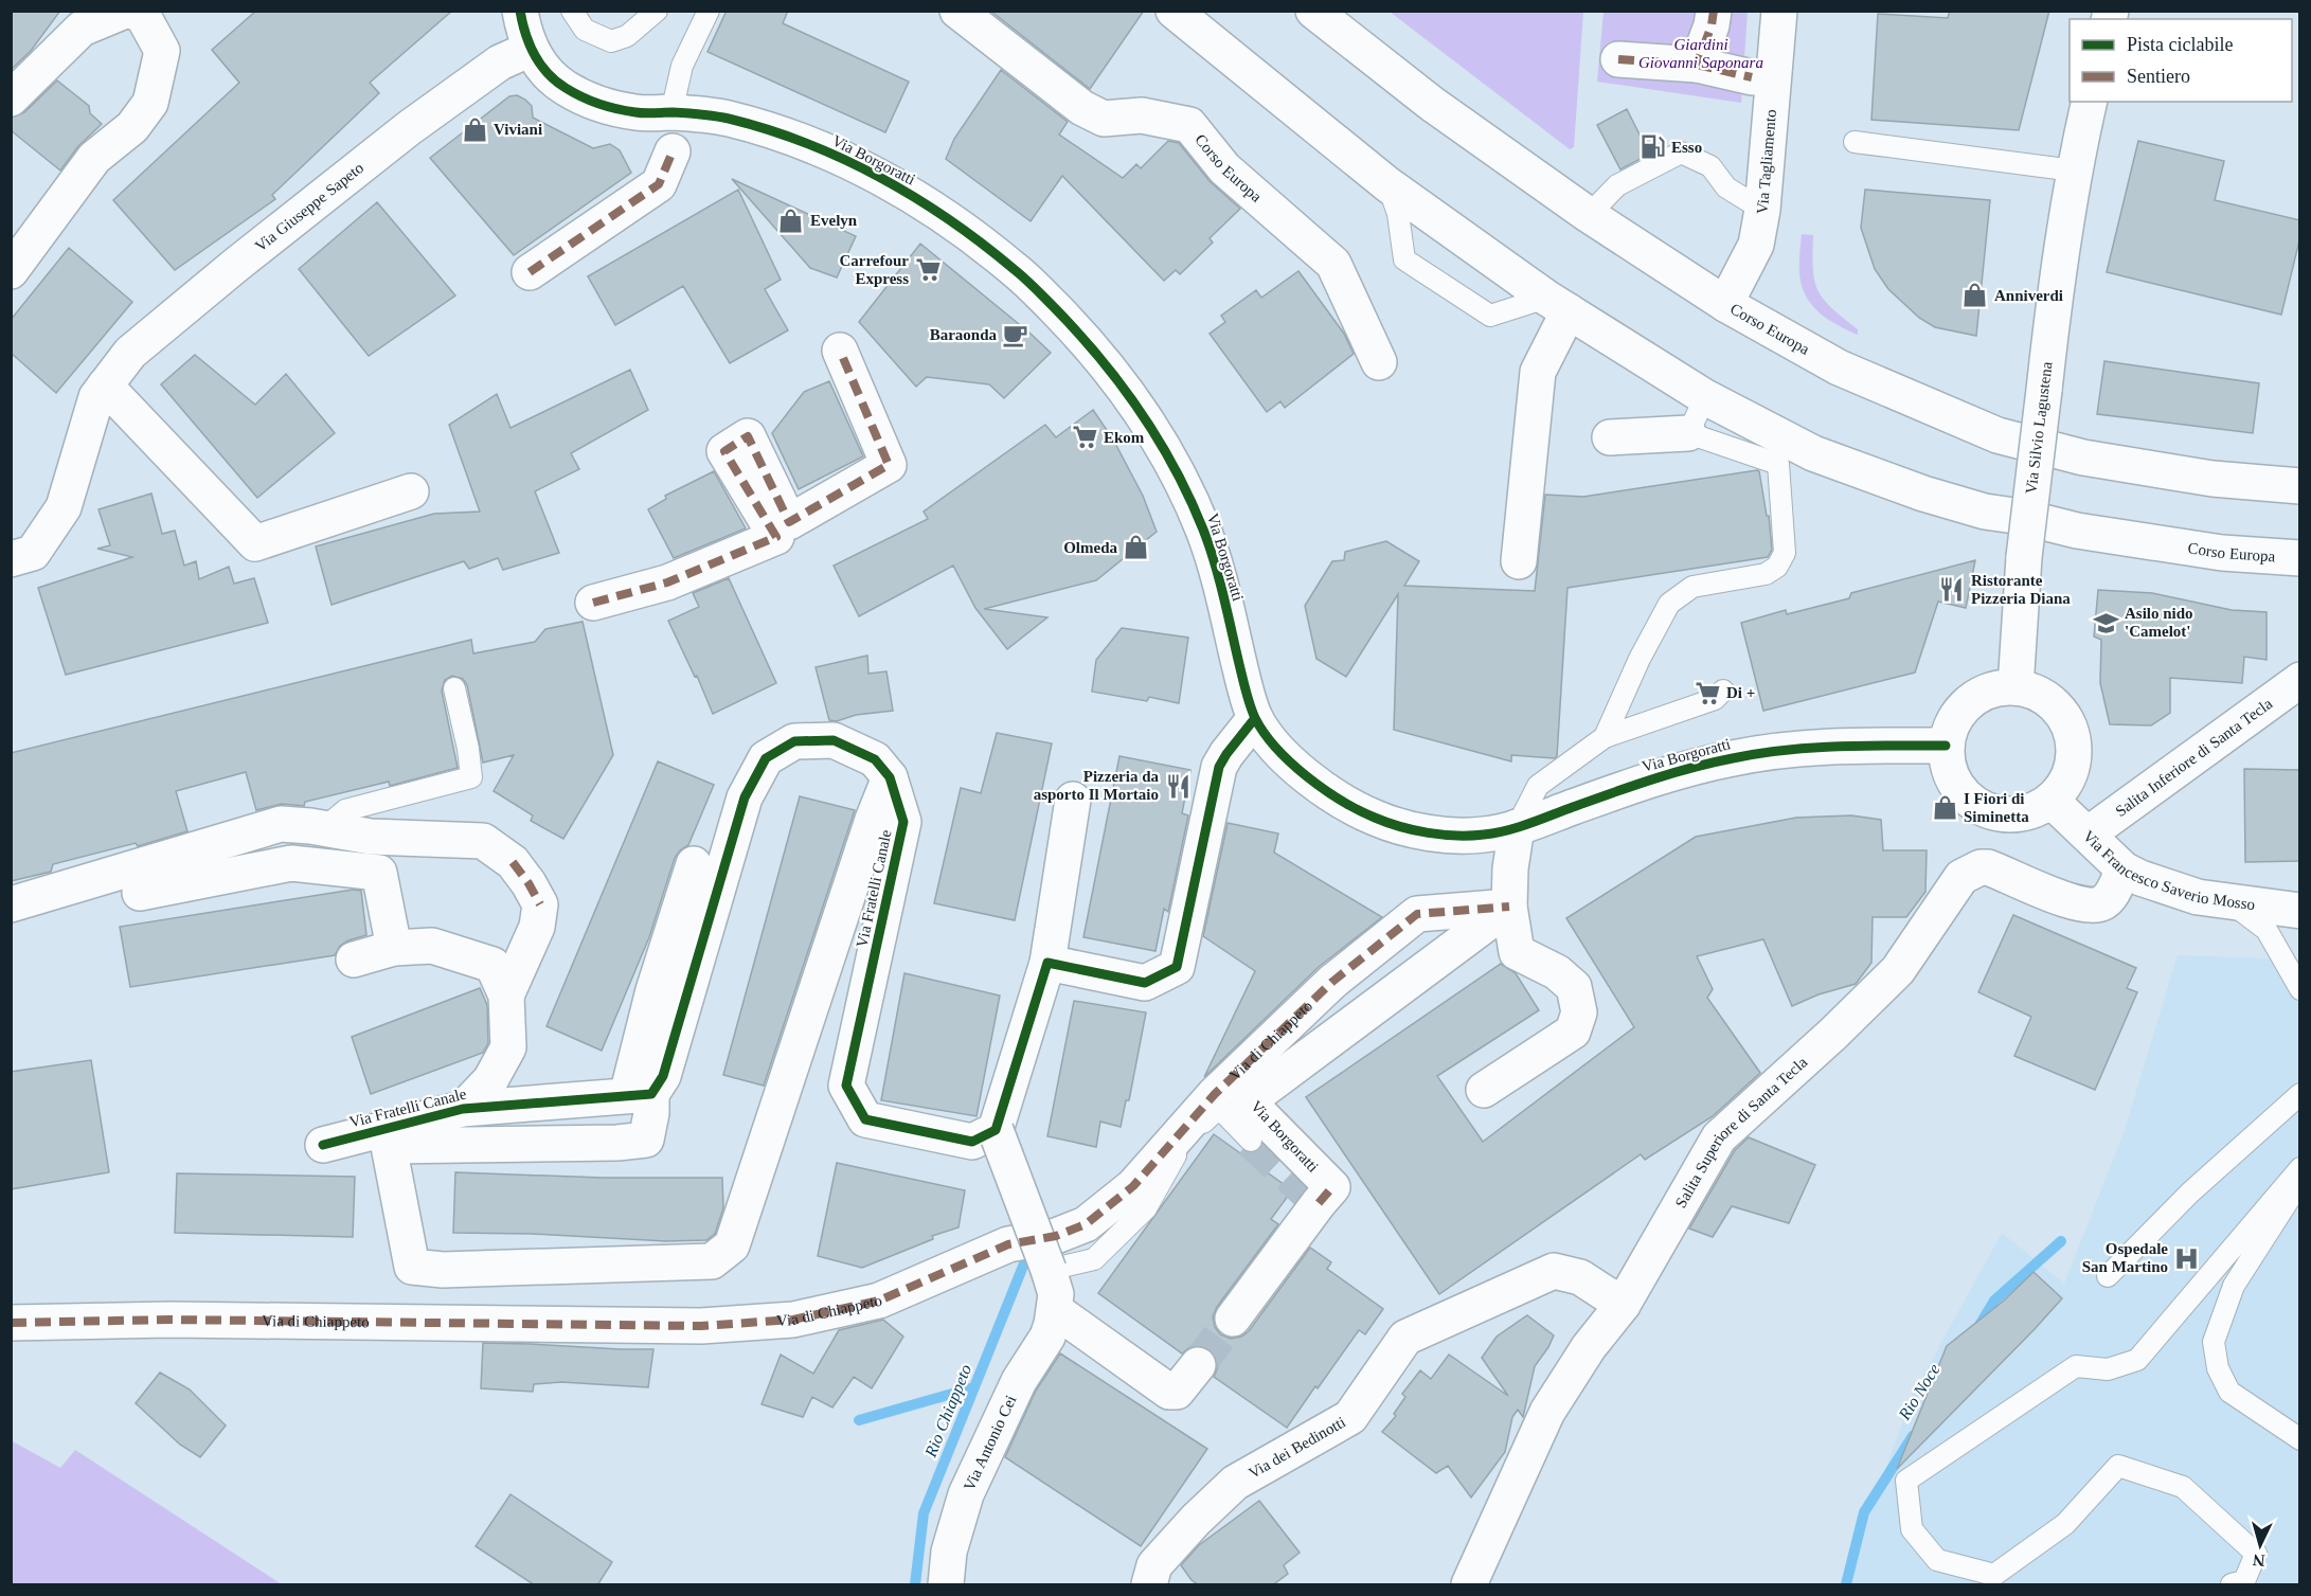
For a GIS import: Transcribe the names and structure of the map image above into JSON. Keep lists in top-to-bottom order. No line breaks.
{"streets":{"street":["Via Borgoratti","Via Tagliamento","Corso Europa","Via Giuseppe Sapeto","Via Silvio Lagustena","Salita Inferiore di Santa Tecla","Via Francesco Saverio Mosso","Via Fratelli Canale","Via di Chiappeto","Salita Superiore di Santa Tecla","Via Antonio Cei","Via dei Bedinotti"]},"crossings":[["Via Borgoratti","Via Giuseppe Sapeto"],["Via Borgoratti","Via Silvio Lagustena"],["Via Borgoratti","Via Francesco Saverio Mosso"],["Via Borgoratti","Via di Chiappeto"],["Via Tagliamento","Corso Europa"],["Via Silvio Lagustena","Via Francesco Saverio Mosso"],["Salita Inferiore di Santa Tecla","Via Francesco Saverio Mosso"],["Via Francesco Saverio Mosso","Salita Superiore di Santa Tecla"],["Via Fratelli Canale","Via Antonio Cei"],["Salita Superiore di Santa Tecla","Via dei Bedinotti"]],"water":["Rio Noce","Rio Chiappeto"],"parks":["Giardini Giovanni Saponara"],"places":{"shop":["Viviani","Evelyn","Anniverdi","Olmeda","I Fiori di Siminetta"],"fuel station":["Esso"],"supermarket":["Carrefour Express","Ekom","Di +"],"cafe":["Baraonda"],"restaurant":["Ristorante Pizzeria Diana","Pizzeria da asporto Il Mortaio"],"school or university":["Asilo nido 'Camelot'"],"hospital":["Ospedale San Martino"]},"legend":["Pista ciclabile","Sentiero"],"north":"bottom"}
